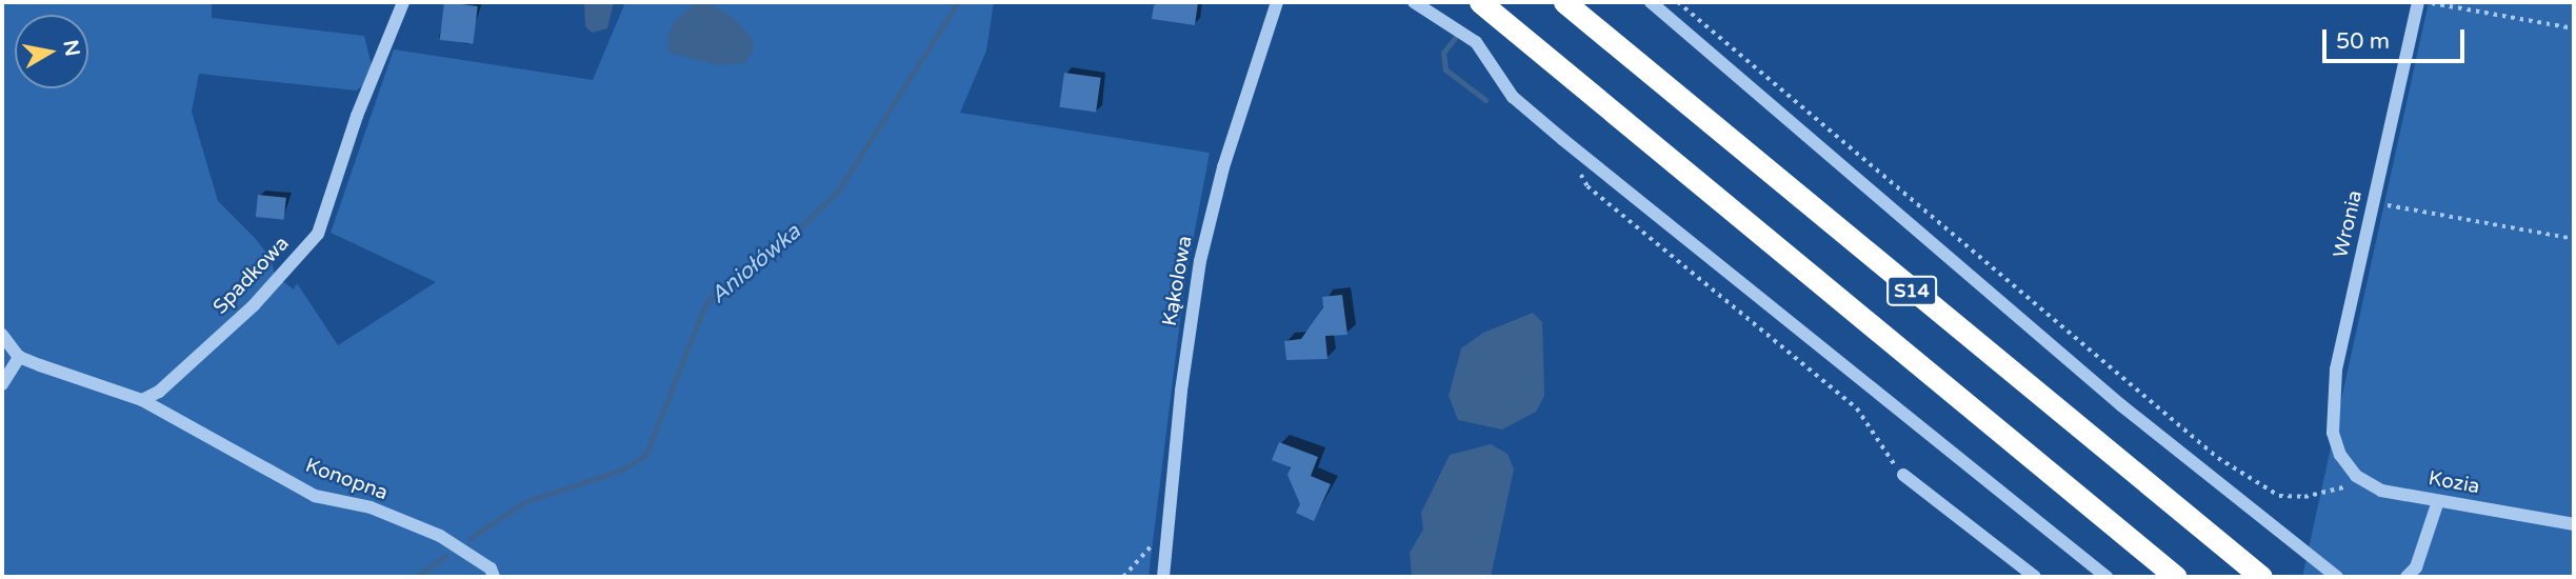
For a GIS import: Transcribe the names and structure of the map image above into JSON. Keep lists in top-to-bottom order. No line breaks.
{"streets":{"highway":["S14"],"street":["Wronia","Spadkowa","Kąkolowa","Konopna","Kozia"]},"crossings":[["Wronia","Kozia"],["Spadkowa","Konopna"]],"water":["Aniołówka"],"scale_bar":"50 m","north":"right"}
